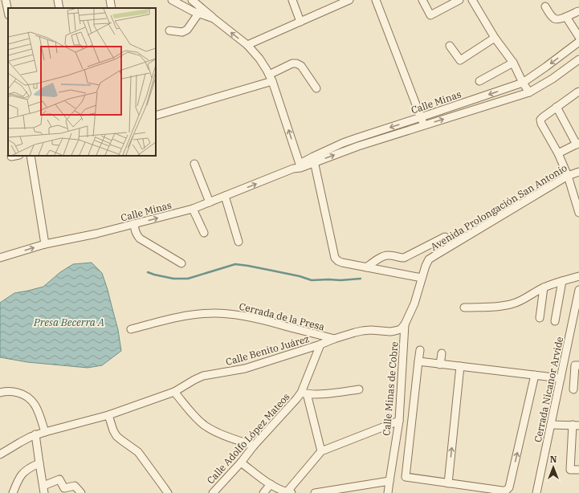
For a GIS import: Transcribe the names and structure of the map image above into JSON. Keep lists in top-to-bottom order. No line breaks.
{"streets":{"street":["Calle Minas","Avenida Prolongación San Antonio","Cerrada de la Presa","Calle Benito Juárez","Calle Minas de Cobre","Cerrada Nicanor Arvide","Calle Adolfo López Mateos"]},"crossings":[["Cerrada de la Presa","Calle Benito Juárez"],["Calle Benito Juárez","Calle Minas de Cobre"],["Calle Benito Juárez","Calle Adolfo López Mateos"]],"water":["Presa Becerra A"],"north":"top"}
